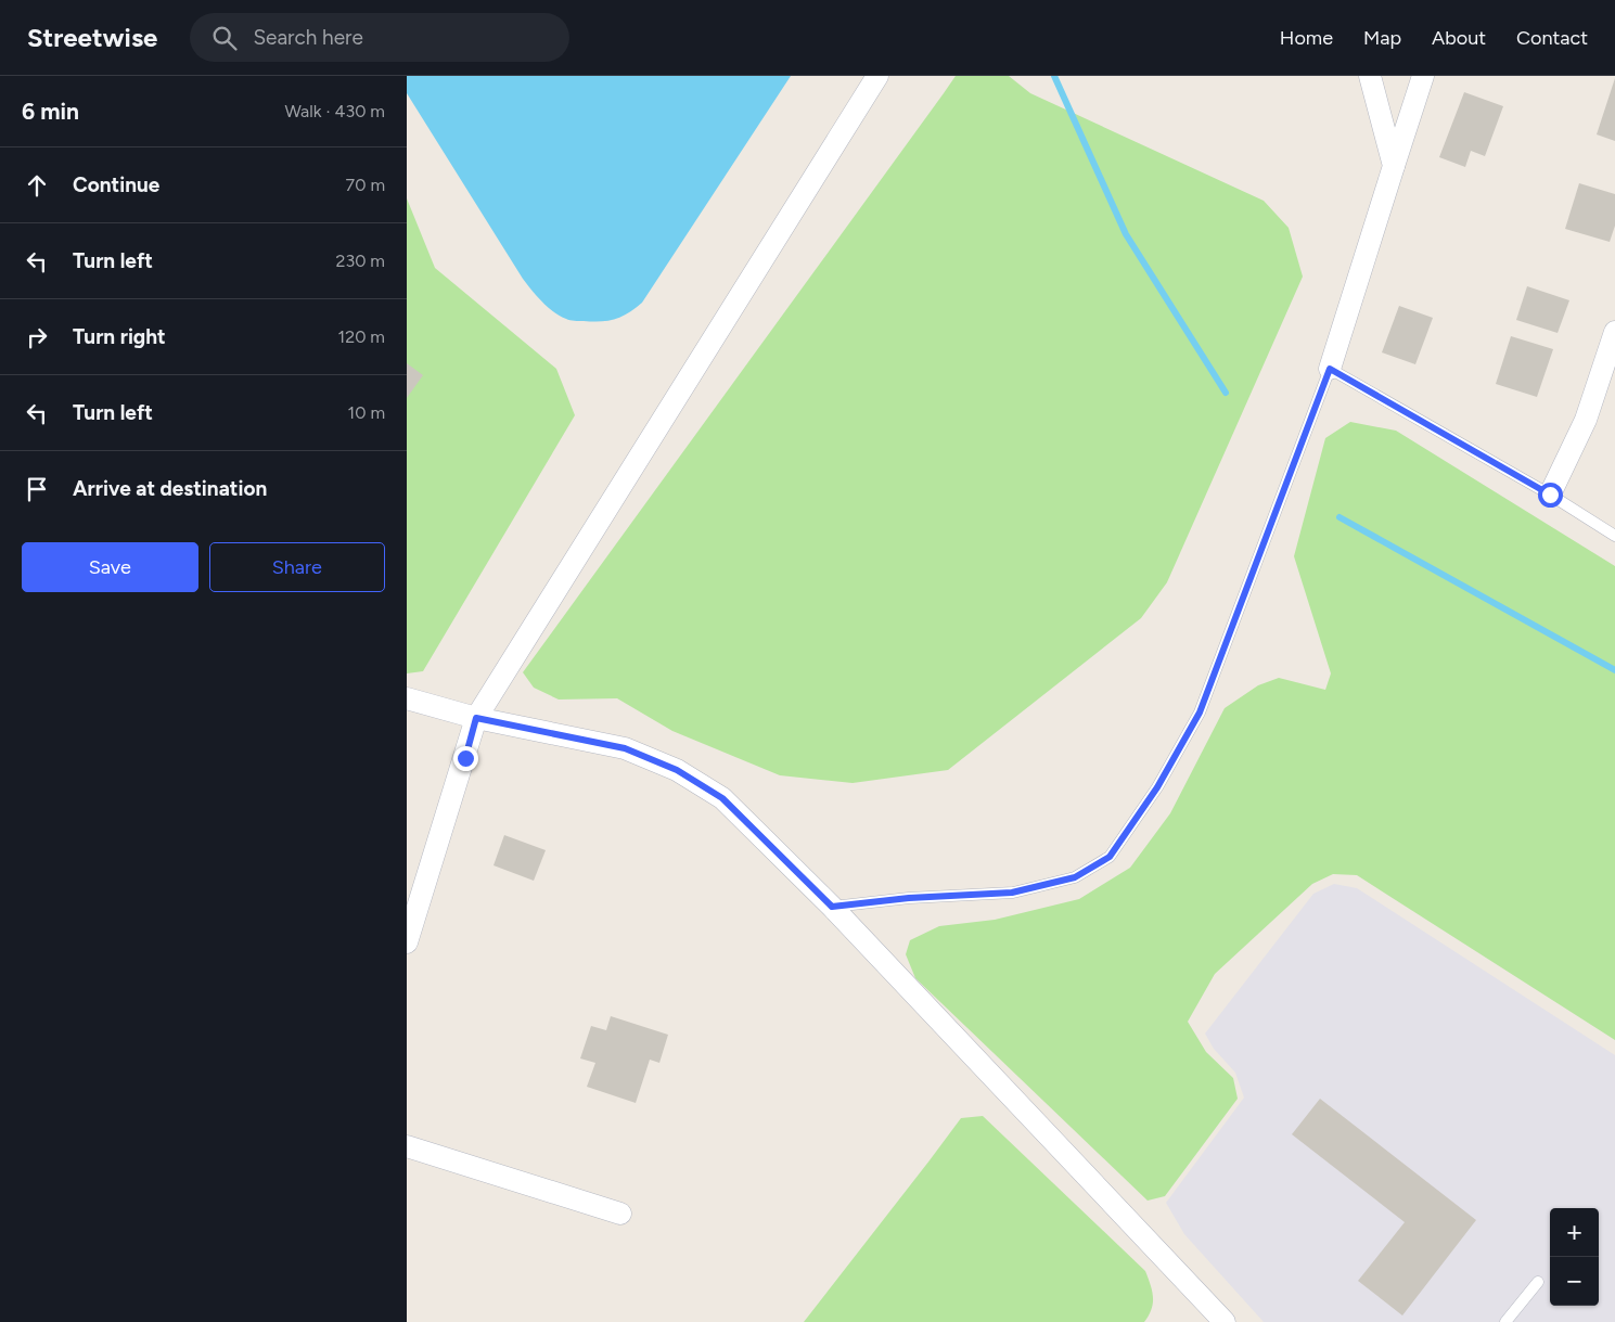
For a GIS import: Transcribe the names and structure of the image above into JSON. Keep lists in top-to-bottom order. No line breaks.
{"page":{"header":"Streetwise","search":"Search here","nav":["Home","Map","About","Contact"],"heading":["6 min","Walk · 430 m"],"list":[["Continue","70 m"],["Turn left","230 m"],["Turn right","120 m"],["Turn left","10 m"],"Arrive at destination"],"buttons":["Save","Share"],"map_buttons":["+","−"]}}
